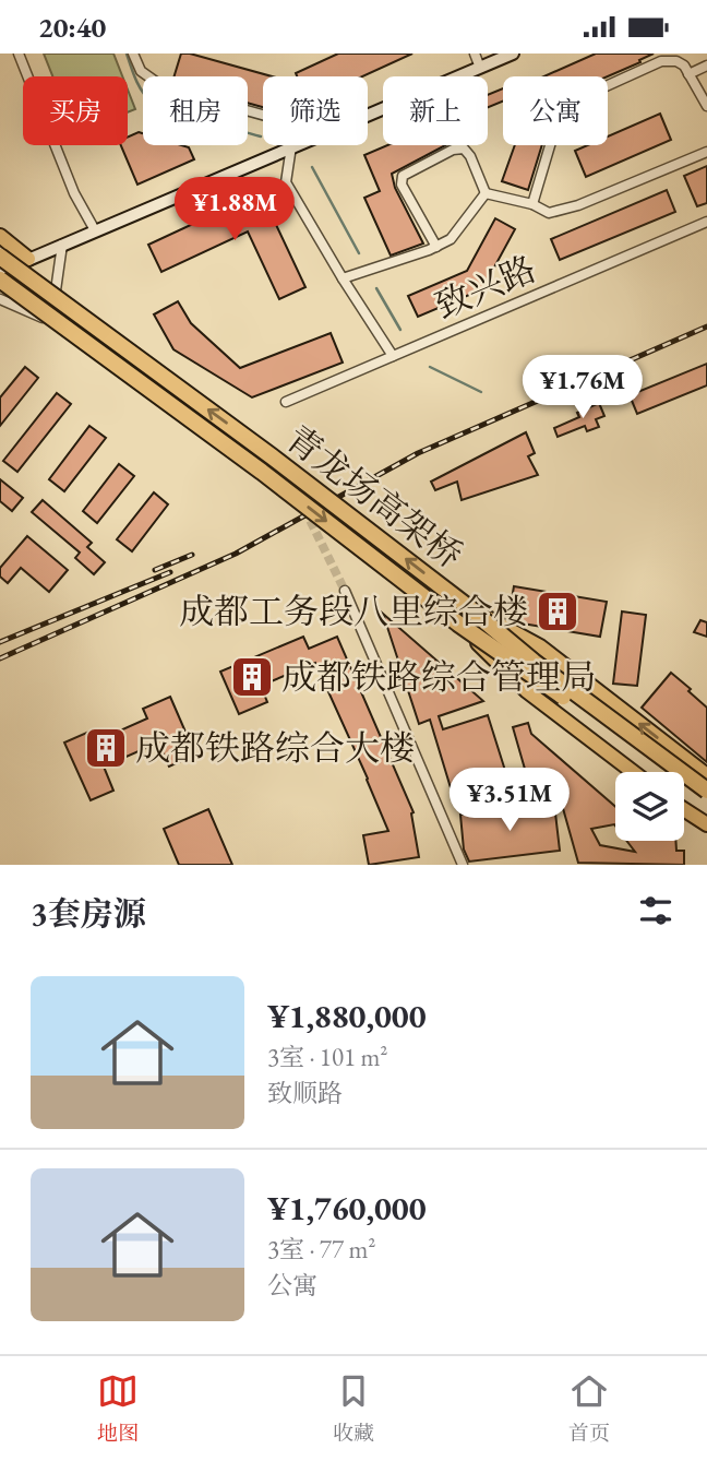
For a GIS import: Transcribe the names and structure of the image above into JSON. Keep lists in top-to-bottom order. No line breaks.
{"streets":{"highway":["青龙场高架桥"],"street":["致兴路"]},"places":{"building":["成都工务段八里综合楼","成都铁路综合管理局","成都铁路综合大楼"]},"page":{"status":"20:40","chip":["买房","租房","筛选","新上","公寓"],"price":["¥1.88M","¥1.76M","¥3.51M"],"heading":"3套房源","list":[{"name":"¥1,880,000","note":"3室 · 101 m² · 致顺路"},{"name":"¥1,760,000","note":"3室 · 77 m² · 公寓"}],"tabs":["地图","收藏","首页"]}}
